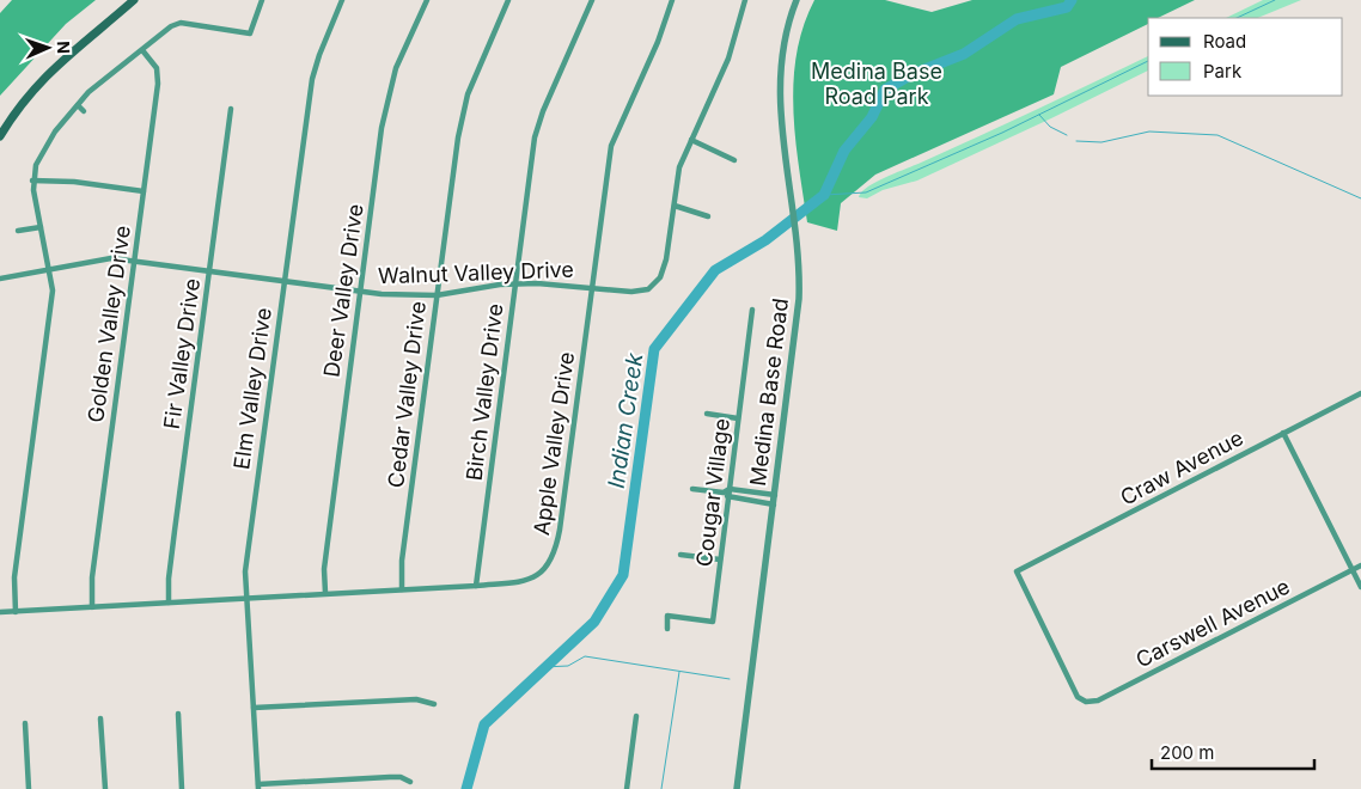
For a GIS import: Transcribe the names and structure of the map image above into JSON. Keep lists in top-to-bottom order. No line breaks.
{"streets":{"street":["Walnut Valley Drive","Deer Valley Drive","Golden Valley Drive","Fir Valley Drive","Elm Valley Drive","Birch Valley Drive","Medina Base Road","Cedar Valley Drive","Apple Valley Drive","Craw Avenue","Cougar Village","Carswell Avenue"]},"crossings":[["Walnut Valley Drive","Deer Valley Drive"],["Walnut Valley Drive","Golden Valley Drive"],["Walnut Valley Drive","Fir Valley Drive"],["Walnut Valley Drive","Elm Valley Drive"],["Walnut Valley Drive","Birch Valley Drive"],["Walnut Valley Drive","Cedar Valley Drive"],["Walnut Valley Drive","Apple Valley Drive"],["Deer Valley Drive","Apple Valley Drive"],["Golden Valley Drive","Apple Valley Drive"],["Fir Valley Drive","Apple Valley Drive"],["Elm Valley Drive","Apple Valley Drive"],["Birch Valley Drive","Apple Valley Drive"],["Cedar Valley Drive","Apple Valley Drive"],["Craw Avenue","Carswell Avenue"]],"water":["Indian Creek"],"parks":["Medina Base Road Park"],"legend":["Road","Park"],"scale_bar":"200 m","north":"right"}
